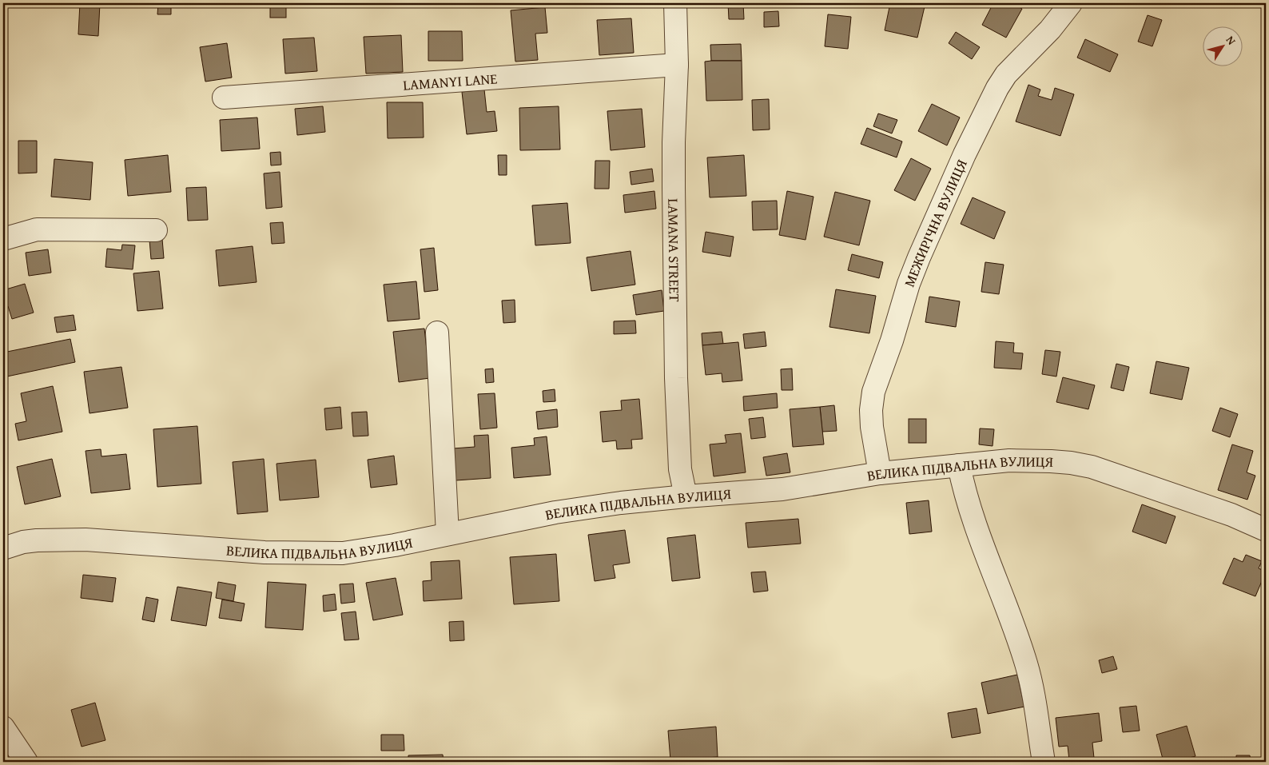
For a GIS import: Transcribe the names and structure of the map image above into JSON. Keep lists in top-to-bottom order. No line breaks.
{"streets":{"street":["LAMANYI LANE","МЕЖИРІЧНА ВУЛИЦЯ","LAMANA STREET","ВЕЛИКА ПІДВАЛЬНА ВУЛИЦЯ"]},"crossings":[["LAMANYI LANE","LAMANA STREET"],["МЕЖИРІЧНА ВУЛИЦЯ","ВЕЛИКА ПІДВАЛЬНА ВУЛИЦЯ"],["LAMANA STREET","ВЕЛИКА ПІДВАЛЬНА ВУЛИЦЯ"]],"north":"top right"}
